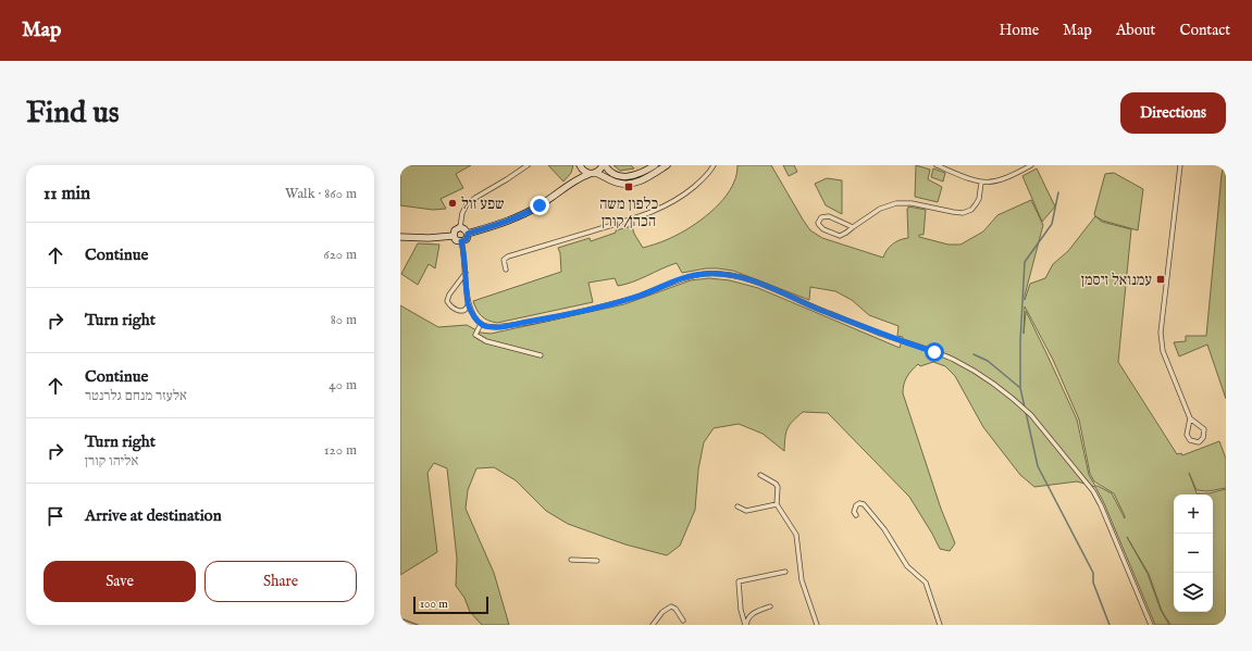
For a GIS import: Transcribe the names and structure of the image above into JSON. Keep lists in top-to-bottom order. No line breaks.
{"places":{"transit":["כלפון משה הכהן/קורן","עמנואל זיסמן"],"other":["שפע זול"]},"scale_bar":"100 m","page":{"header":"Map","nav":["Home","Map","About","Contact"],"buttons":["Directions",["Save","Share"]],"title":"Find us","heading":["11 min","Walk · 860 m"],"list":[["Continue","620 m"],["Turn right","80 m"],["Continue","אלעזר מנחם גלרנטר","40 m"],["Turn right","אליהו קורן","120 m"],"Arrive at destination"],"map_buttons":["+","−"],"scale":"100 m"}}
